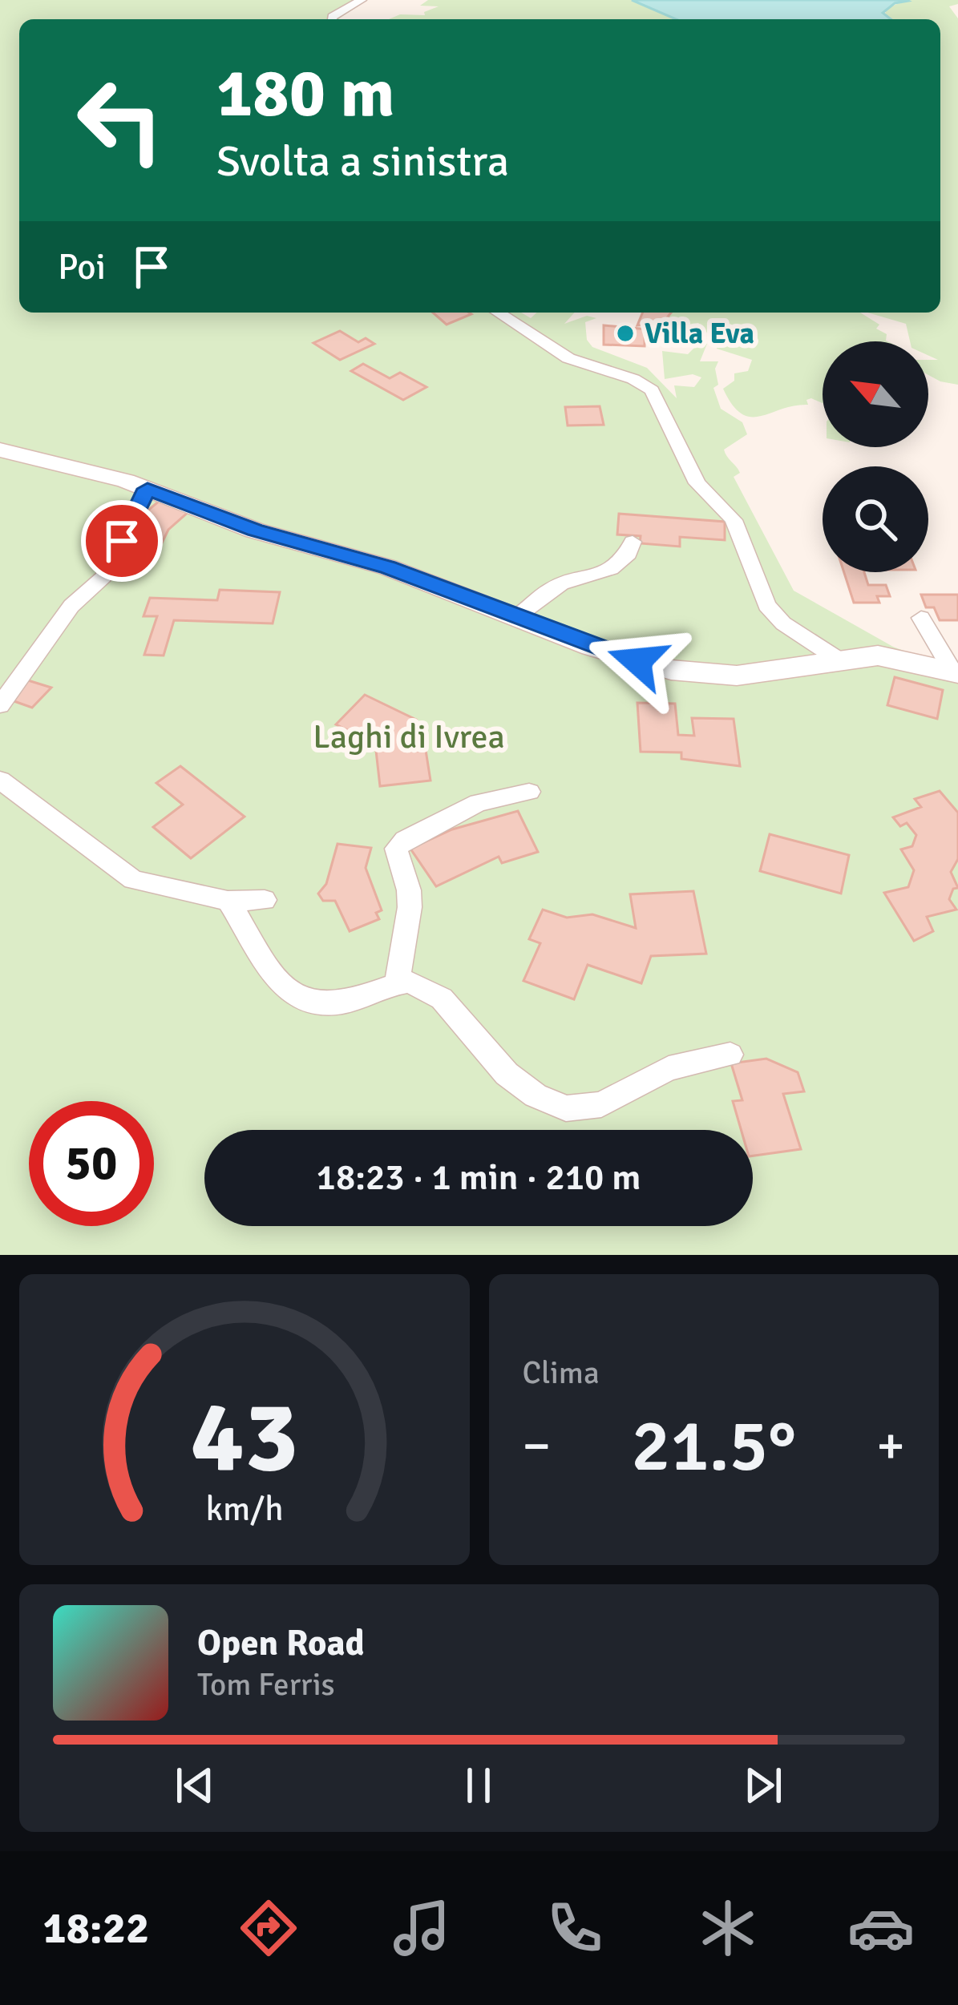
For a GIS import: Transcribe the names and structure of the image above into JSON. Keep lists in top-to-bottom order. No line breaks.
{"parks":["Laghi di Ivrea"],"places":["Villa Eva"],"north":"top left","page":{"turn":["180 m","Svolta a sinistra"],"then":"Poi","limit":"50","trip":"18:23 · 1 min · 210 m","tile":"Clima","heat":["−","21.5°","+"],"song":["Open Road","Tom Ferris"],"tabs":"18:22","gauge":["43","km/h"]}}
